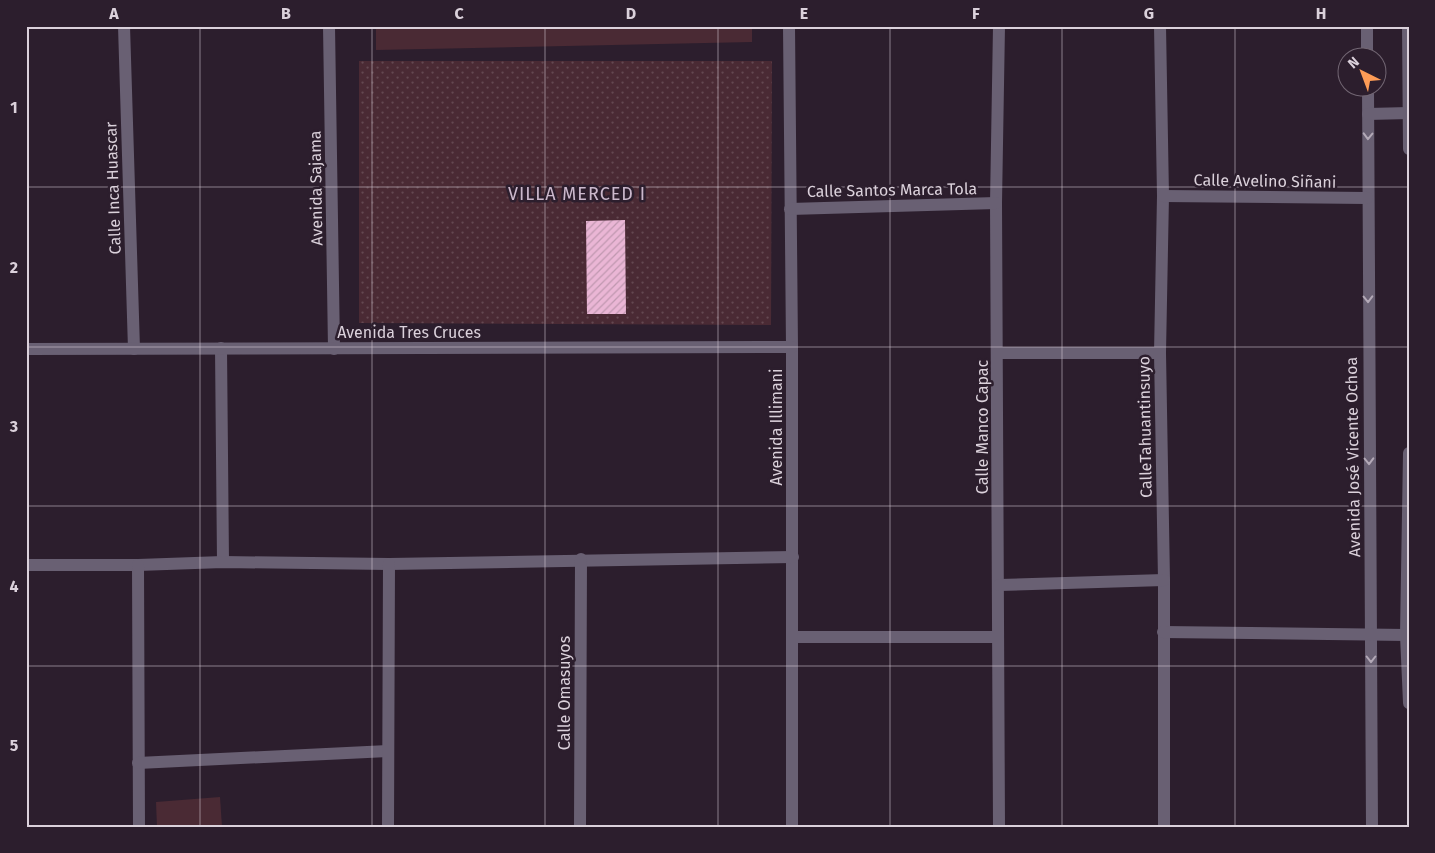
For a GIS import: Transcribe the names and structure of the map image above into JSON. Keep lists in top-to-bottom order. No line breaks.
{"streets":{"street":["Calle Avelino Siñani","Calle Inca Huascar","Avenida Sajama","Calle Santos Marca Tola","Avenida Tres Cruces","Avenida Illimani","Calle Manco Capac","CalleTahuantinsuyo","Avenida José Vicente Ochoa","Calle Omasuyos"]},"crossings":[["Calle Avelino Siñani","CalleTahuantinsuyo"],["Calle Avelino Siñani","Avenida José Vicente Ochoa"],["Calle Inca Huascar","Avenida Tres Cruces"],["Avenida Sajama","Avenida Tres Cruces"],["Calle Santos Marca Tola","Avenida Illimani"],["Calle Santos Marca Tola","Calle Manco Capac"],["Avenida Tres Cruces","Avenida Illimani"]],"districts":["VILLA MERCED I"],"north":"top left","grid":{"columns":["A","B","C","D","E","F","G","H"],"rows":["1","2","3","4","5"]}}
